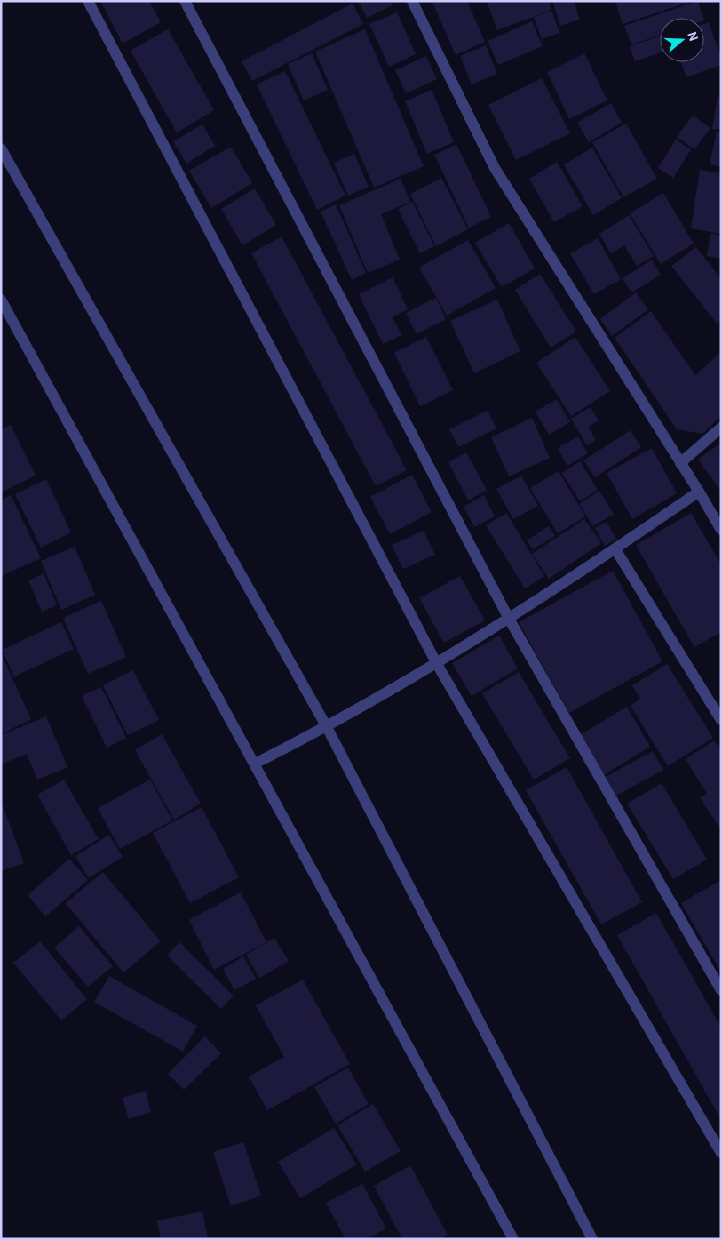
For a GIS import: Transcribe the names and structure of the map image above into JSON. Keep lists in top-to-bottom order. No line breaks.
{"north":"right"}
